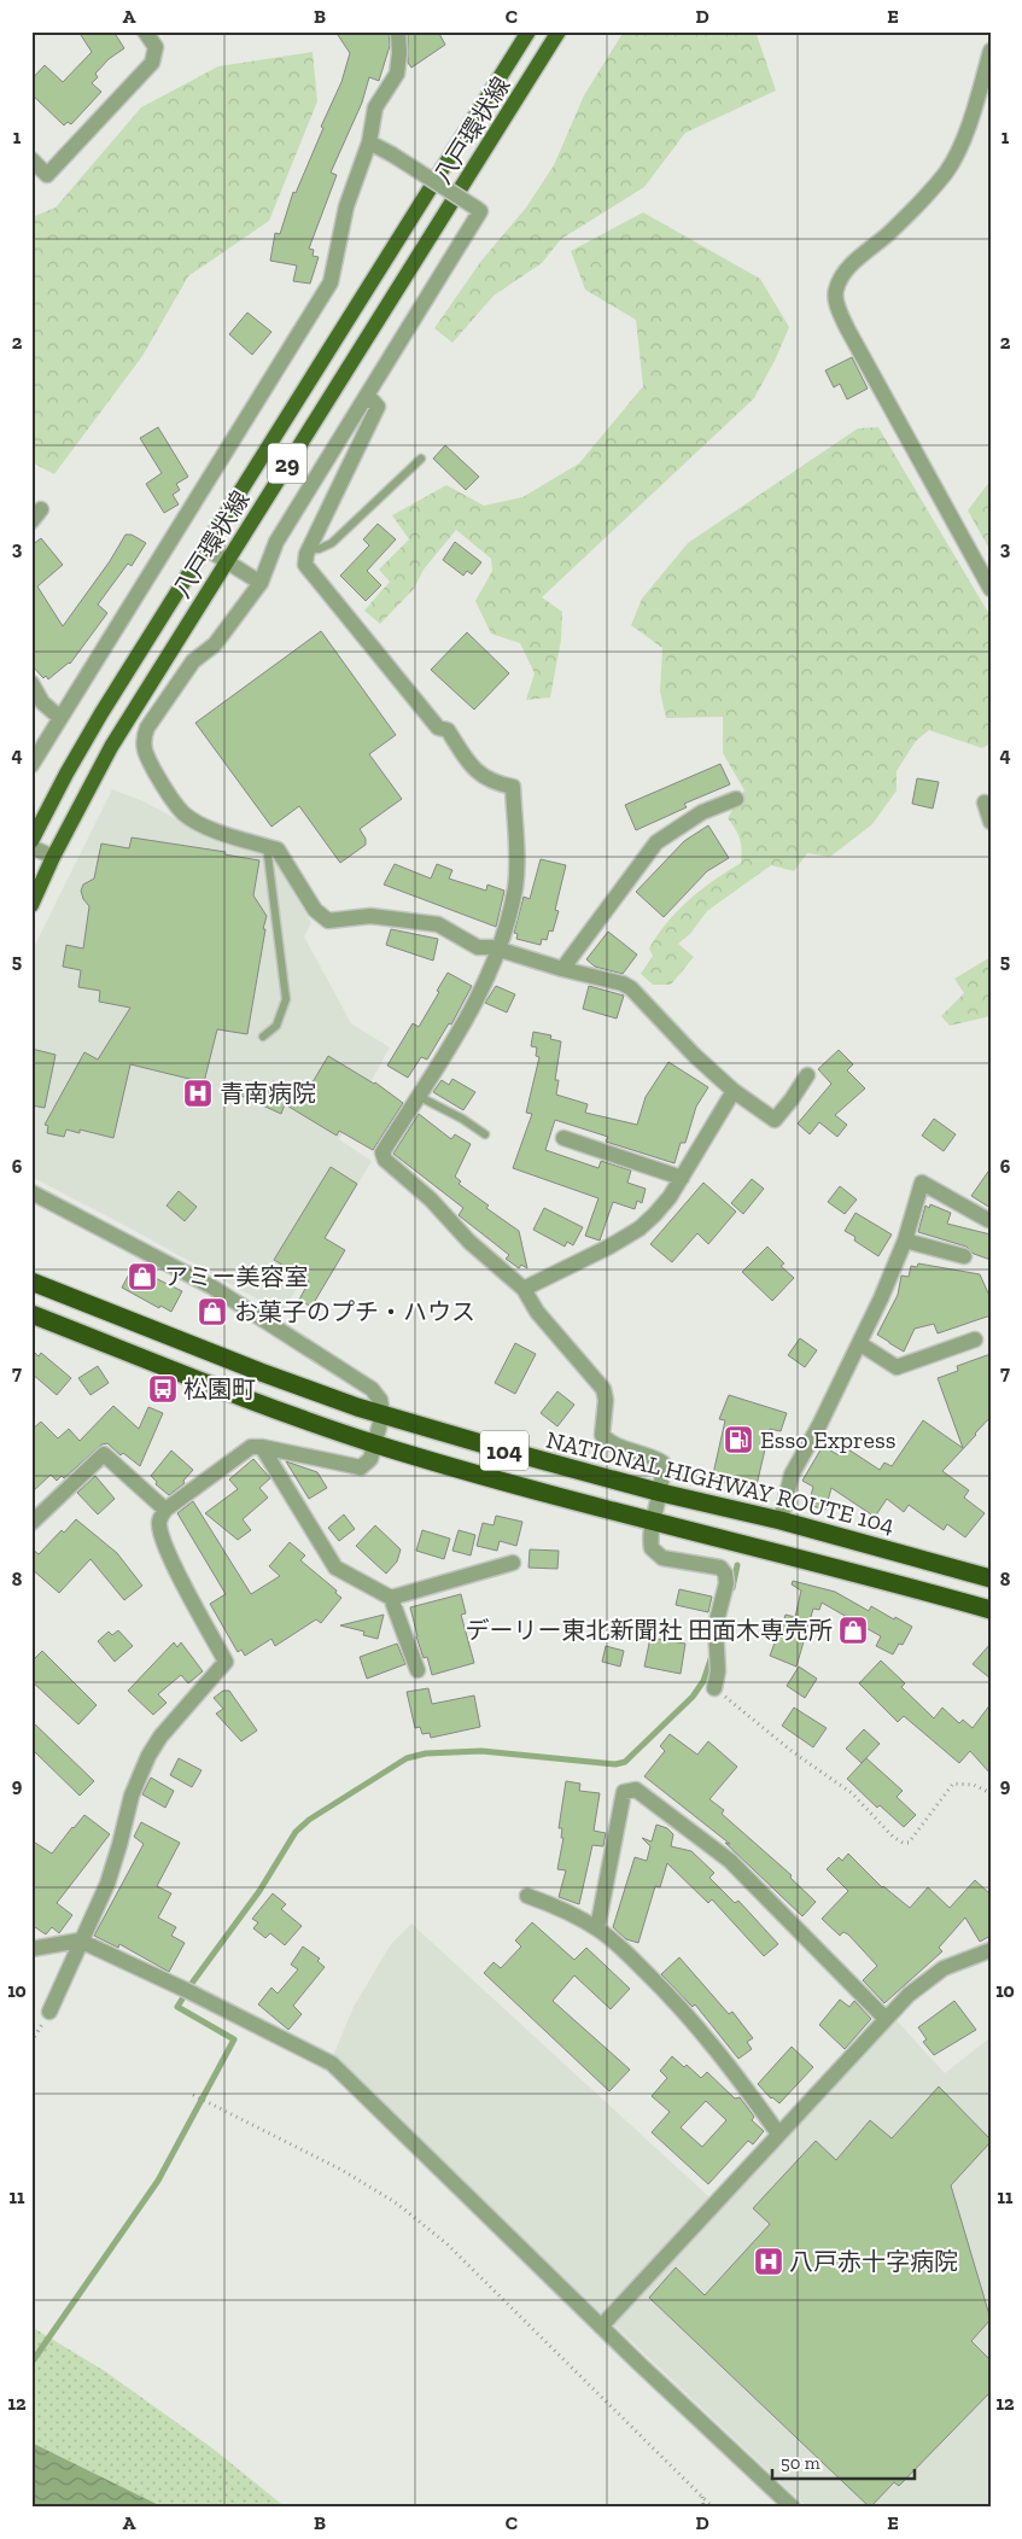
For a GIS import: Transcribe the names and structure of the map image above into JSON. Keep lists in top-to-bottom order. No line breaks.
{"streets":{"highway":["104","NATIONAL HIGHWAY ROUTE 104"],"main road":["八戸環状線","29"]},"places":{"hospital":["青南病院","八戸赤十字病院"],"shop":["アミー美容室","お菓子のプチ・ハウス","デーリー東北新聞社 田面木専売所"],"bus stop":["松園町"],"fuel station":["Esso Express"]},"scale_bar":"50 m","grid":{"columns":["A","B","C","D","E"],"rows":["1","2","3","4","5","6","7","8","9","10","11","12"]}}
